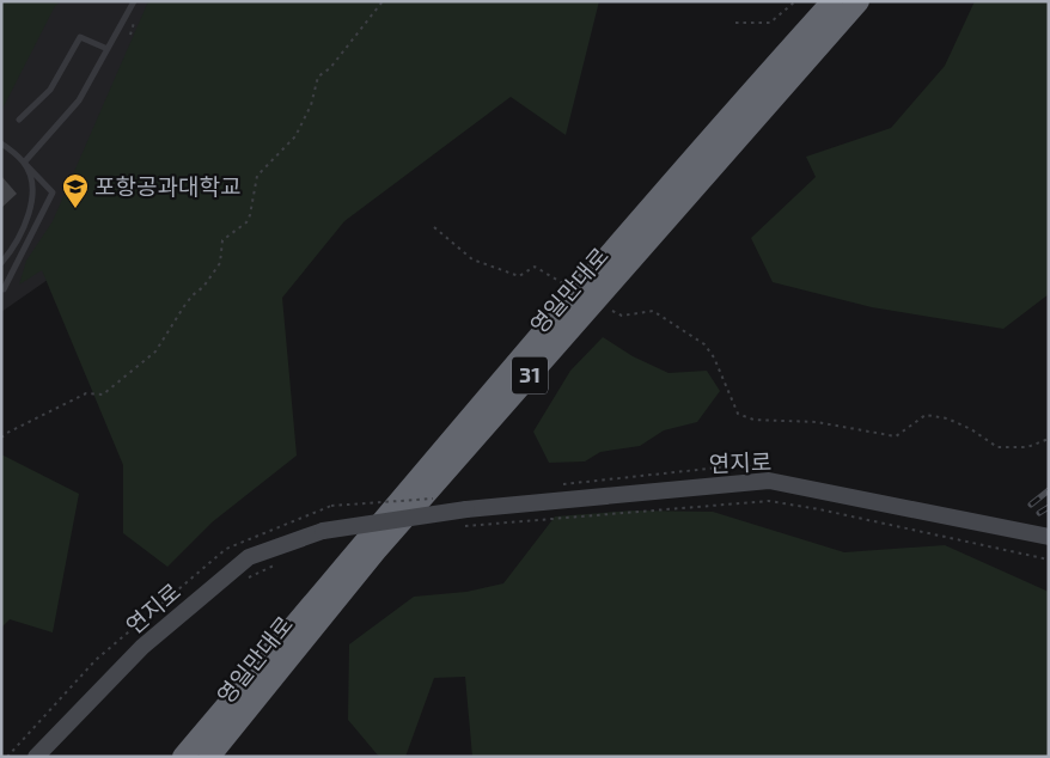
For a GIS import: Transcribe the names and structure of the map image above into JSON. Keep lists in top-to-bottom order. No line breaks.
{"streets":{"highway":["영일만대로","31"],"main road":["연지로"]},"places":{"school or university":["포항공과대학교"]}}
